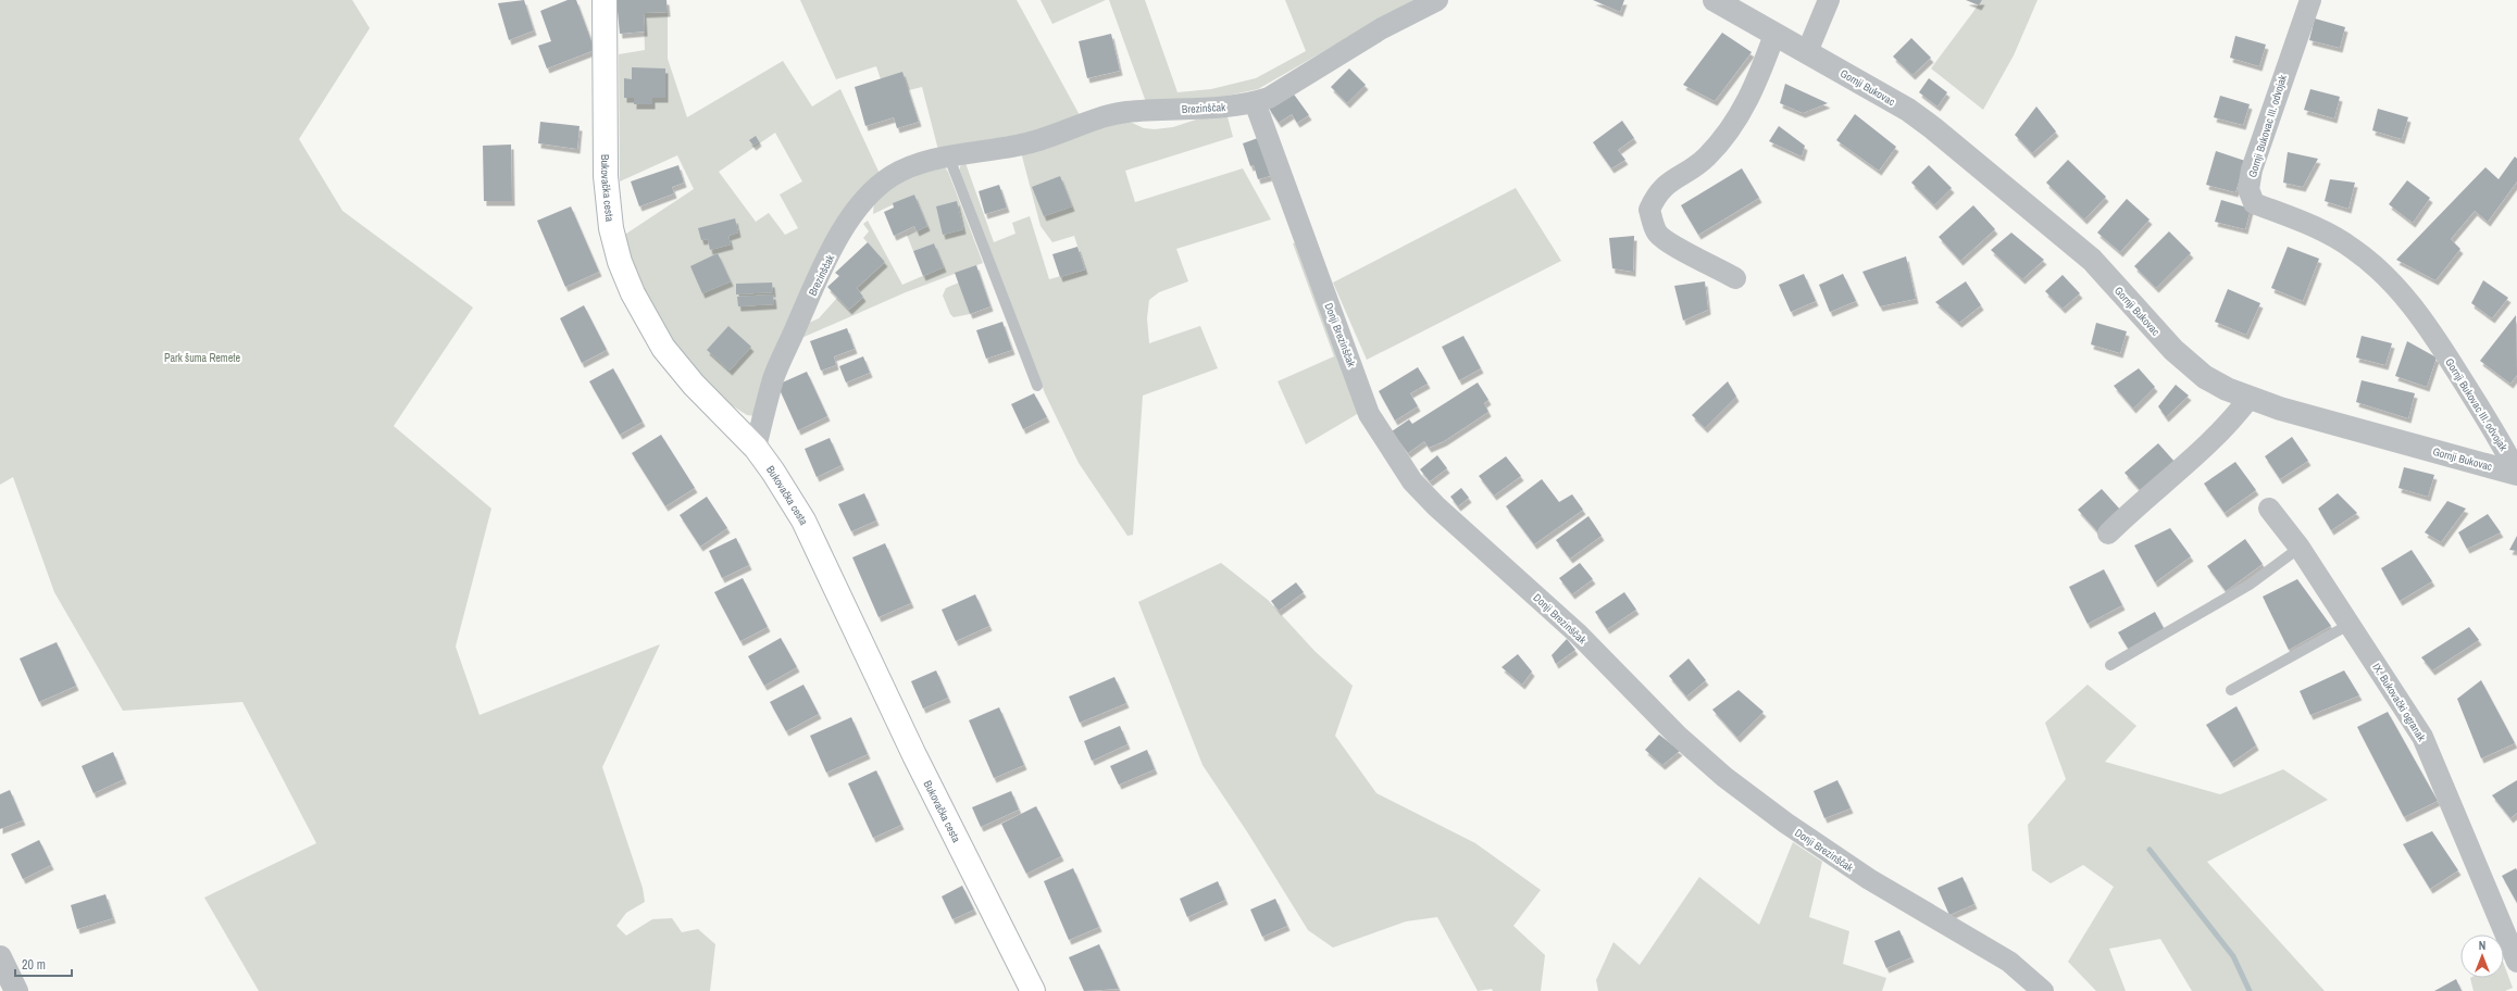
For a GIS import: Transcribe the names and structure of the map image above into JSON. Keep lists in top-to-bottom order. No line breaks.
{"streets":{"main road":["Bukovačka cesta"],"street":["Gornji Bukovac","Brezinščak","Gornji Bukovac III. odvojak","Donji Brezinščak","IX. Bukovački ogranak"]},"crossings":[["Gornji Bukovac","Gornji Bukovac III. odvojak"],["Brezinščak","Bukovačka cesta"],["Brezinščak","Donji Brezinščak"]],"parks":["Park šuma Remete"],"scale_bar":"20 m","north":"top"}
